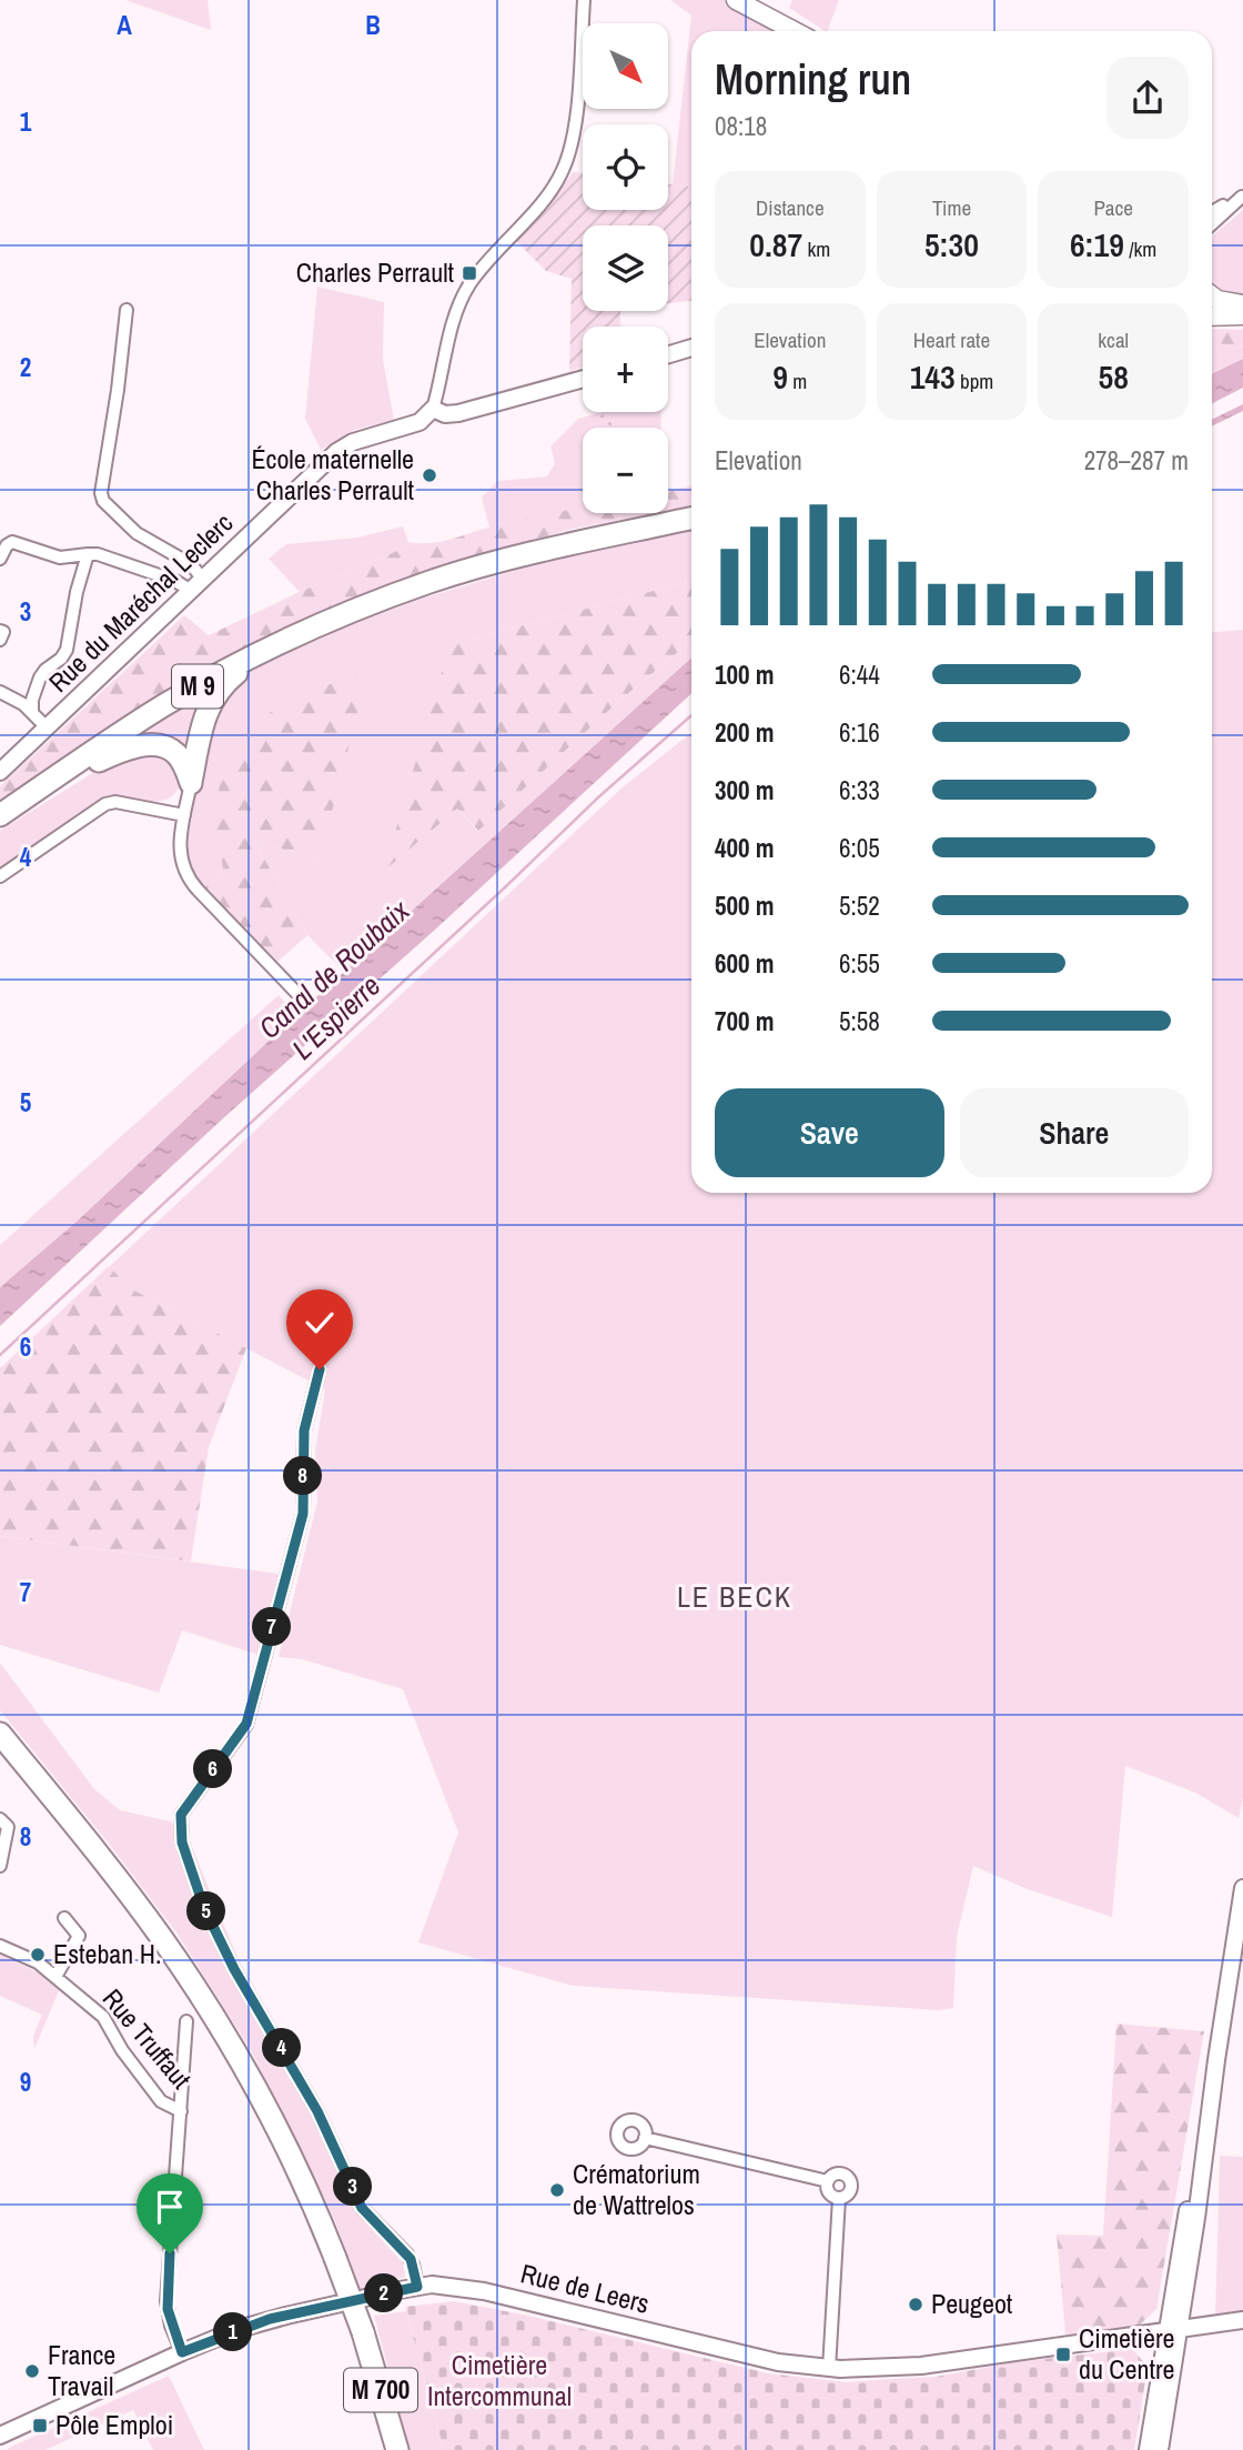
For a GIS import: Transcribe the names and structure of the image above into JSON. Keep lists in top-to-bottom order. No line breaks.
{"streets":{"highway":["M 9","M 700"],"street":["Rue du Maréchal Leclerc","Rue Truffaut","Rue de Leers"]},"districts":["LE BECK"],"water":["Canal de Roubaix","L'Espierre"],"parks":["Cimetière Intercommunal"],"places":{"transit":["Charles Perrault","Cimetière du Centre","Pôle Emploi"],"other":["École maternelle Charles Perrault","Esteban H.","Crématorium de Wattrelos","Peugeot","France Travail"]},"north":"bottom right","page":{"map_buttons":["+","−"],"heading":["Morning run","08:18"],"stats":[["Distance","0.87 km"],["Time","5:30"],["Pace","6:19 /km"],["Elevation","9 m"],["Heart rate","143 bpm"],["kcal","58"]],"chart":["Elevation","278–287 m"],"list":[{"name":"100 m","note":"6:44"},{"name":"200 m","note":"6:16"},{"name":"300 m","note":"6:33"},{"name":"400 m","note":"6:05"},{"name":"500 m","note":"5:52"},{"name":"600 m","note":"6:55"},{"name":"700 m","note":"5:58"}],"buttons":["Save","Share"],"pins":["8","7","6","5","4","3","2","1"]},"grid":{"columns":["A","B"],"rows":["1","2","3","4","5","6","7","8","9"]}}
